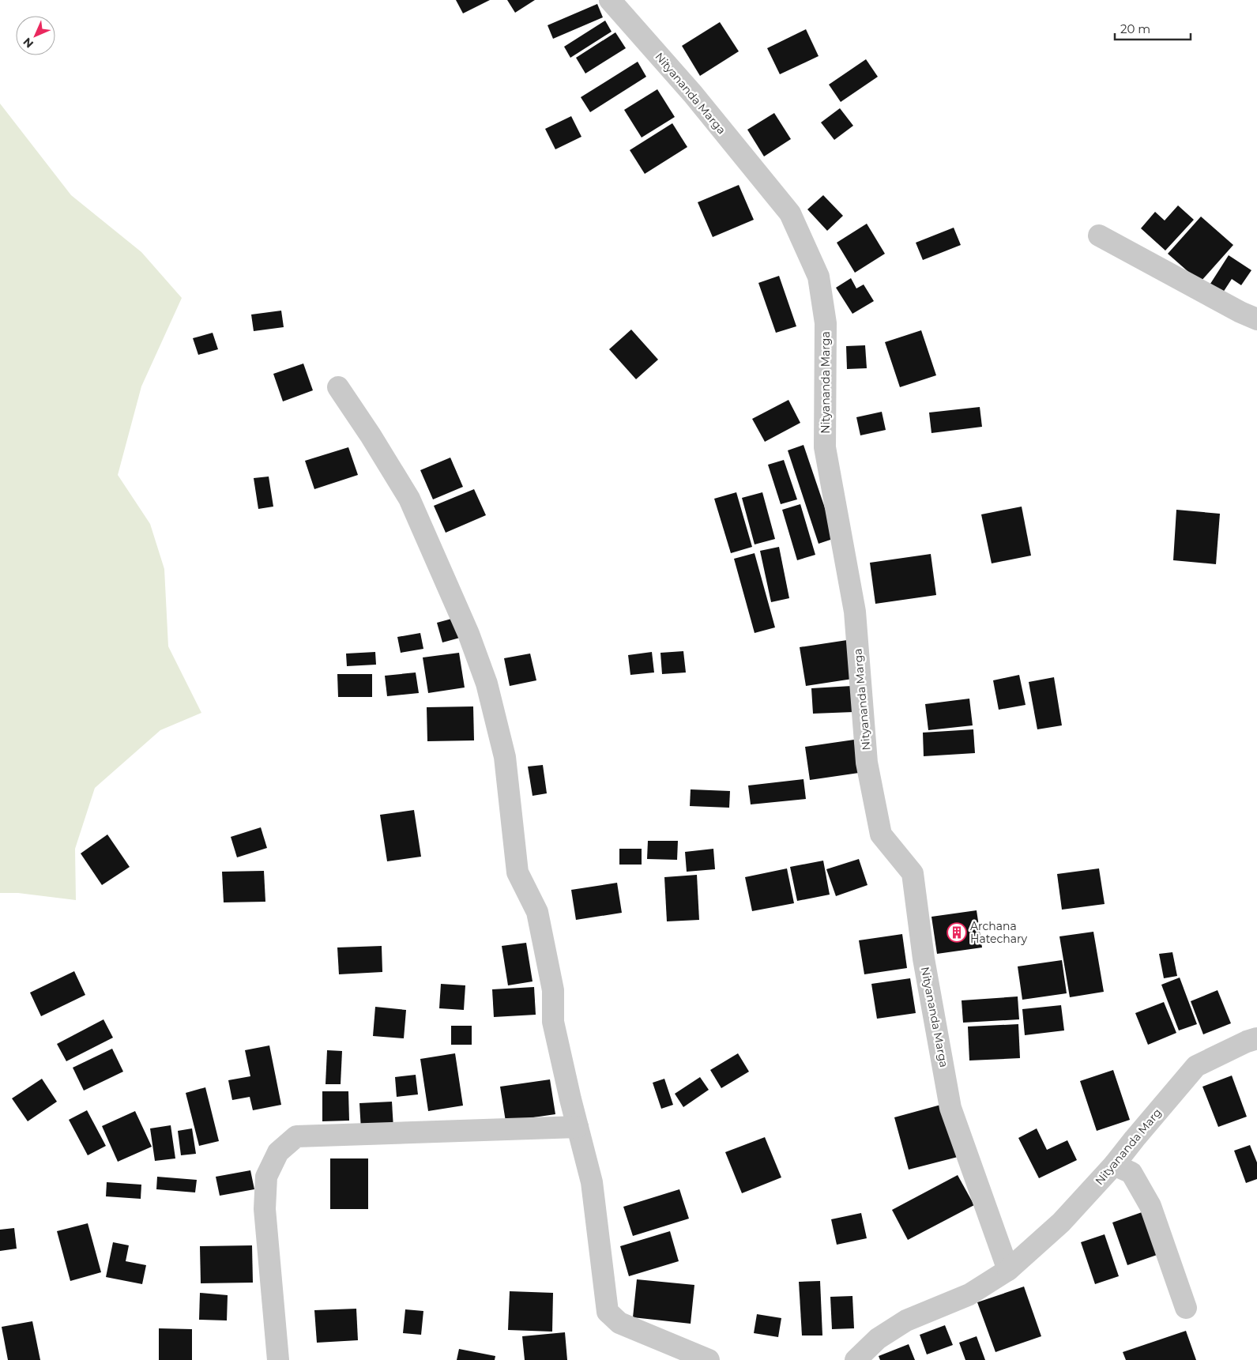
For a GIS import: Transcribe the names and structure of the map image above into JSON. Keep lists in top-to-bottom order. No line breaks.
{"streets":{"street":["Nityananda Marga","Nityananda Marg"]},"crossings":[["Nityananda Marga","Nityananda Marg"]],"places":{"building":["Archana Hatechary"]},"scale_bar":"20 m","north":"bottom left"}
